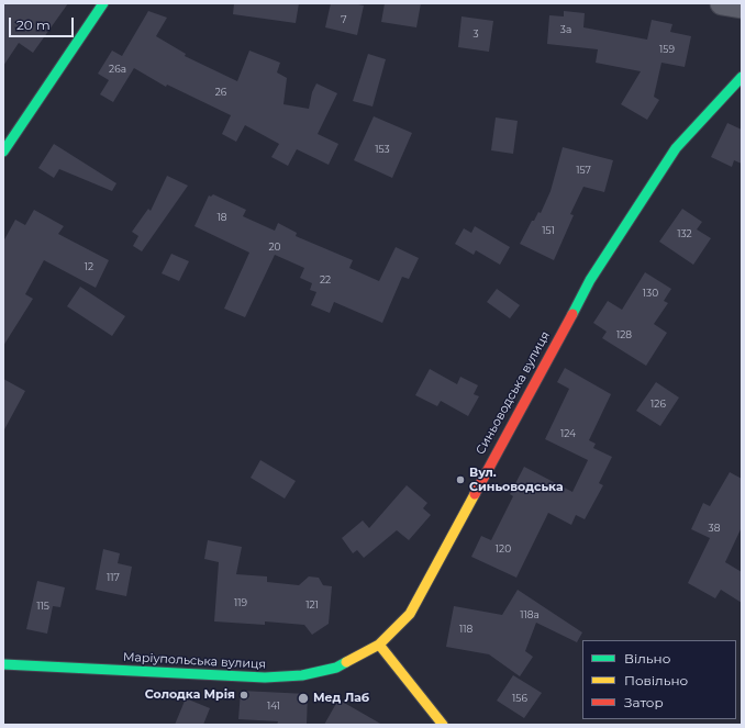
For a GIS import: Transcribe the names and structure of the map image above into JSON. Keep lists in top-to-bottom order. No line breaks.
{"streets":{"street":["Синьоводська вулиця","Маріупольська вулиця"]},"crossings":[["Синьоводська вулиця","Маріупольська вулиця"]],"places":["Вул. Синьоводська","Солодка Мрія","Мед Лаб"],"house_numbers":["7","3а","3","159","26а","26","153","157","18","151","132","20","12","22","130","128","126","124","38","120","117","119","121","115","118а","118","156","141"],"legend":["Вільно","Повільно","Затор"],"scale_bar":"20 m"}
